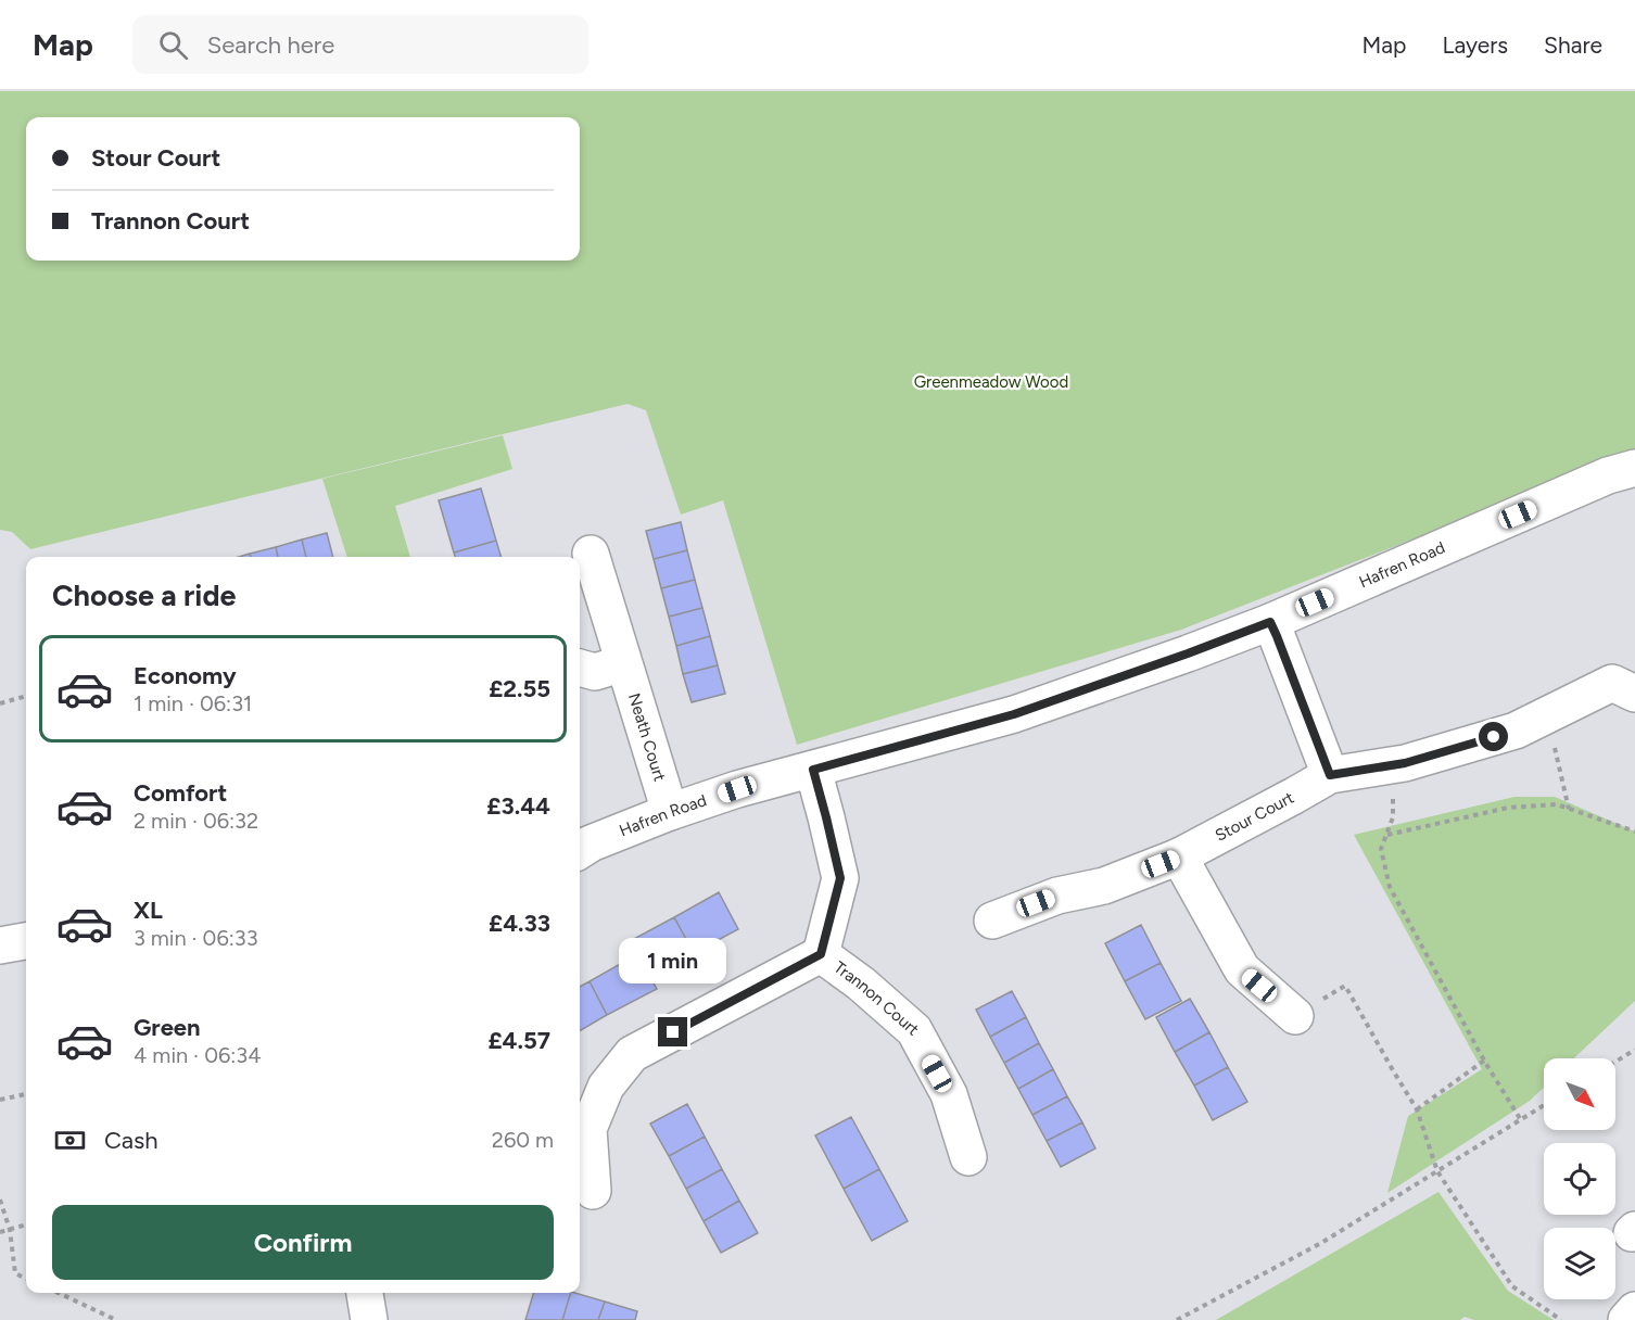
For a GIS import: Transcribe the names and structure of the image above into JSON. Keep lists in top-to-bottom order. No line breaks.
{"streets":{"street":["Hafren Road","Neath Court","Stour Court","Trannon Court"]},"crossings":[["Hafren Road","Neath Court"],["Hafren Road","Trannon Court"]],"parks":["Greenmeadow Wood"],"north":"bottom right","page":{"header":"Map","search":"Search here","nav":["Map","Layers","Share"],"banner":["Stour Court","Trannon Court"],"heading":"Choose a ride","list":[{"name":"Economy","note":"1 min · 06:31","value":"£2.55"},{"name":"Comfort","note":"2 min · 06:32","value":"£3.44"},{"name":"XL","note":"3 min · 06:33","value":"£4.33"},{"name":"Green","note":"4 min · 06:34","value":"£4.57"}],"bubble":"1 min","pay":["Cash","260 m"],"buttons":"Confirm"}}
